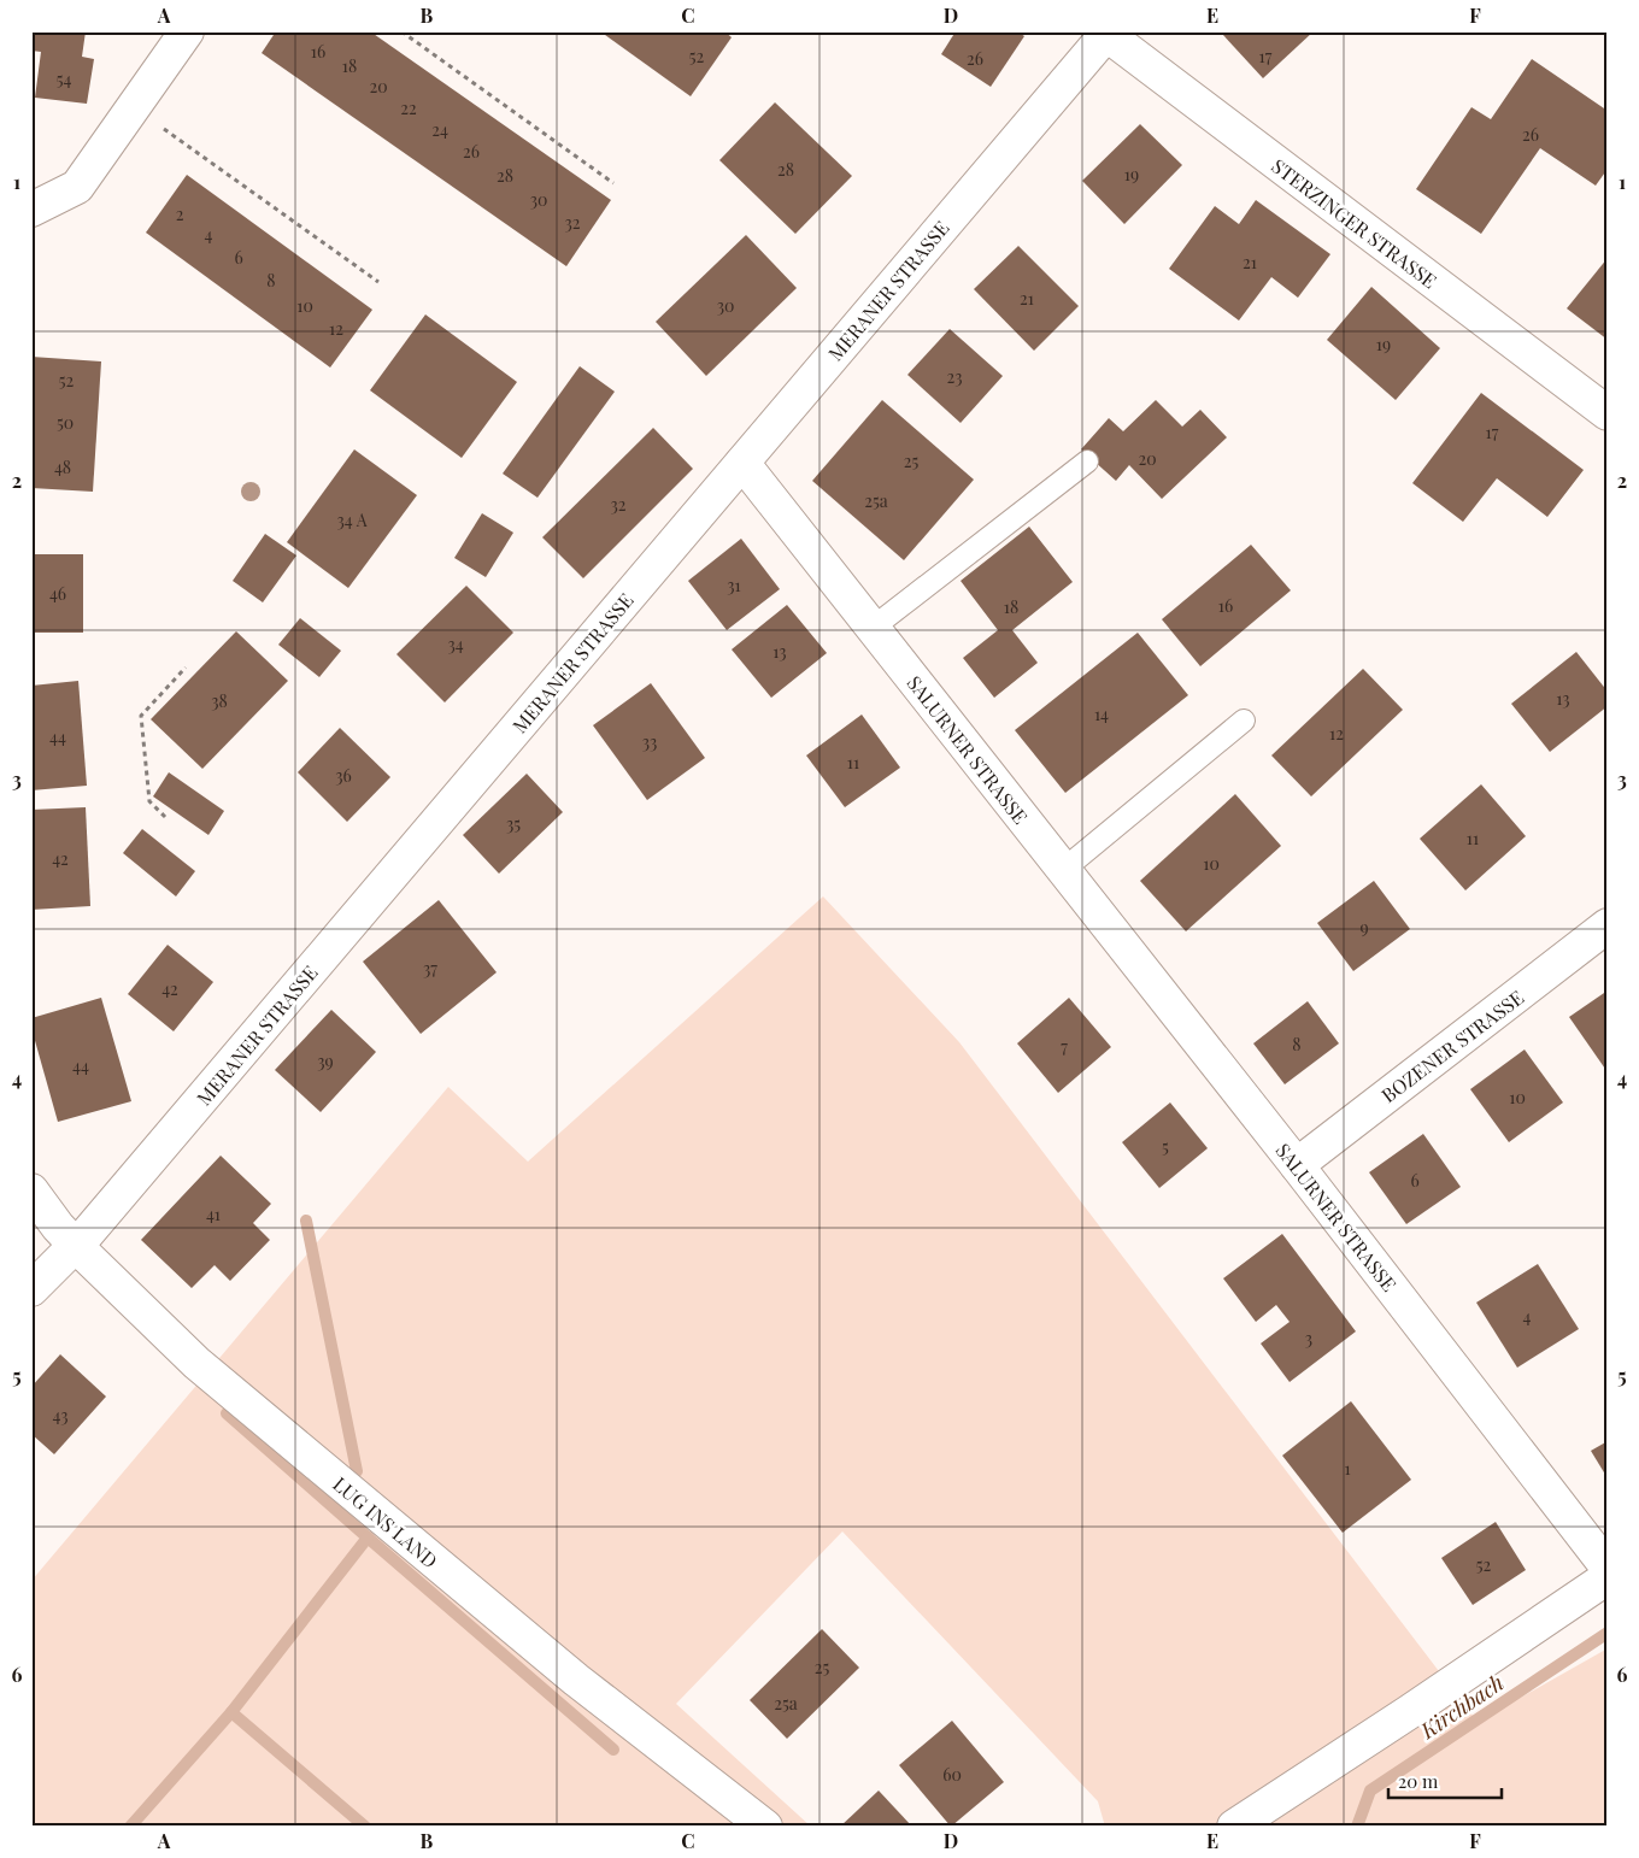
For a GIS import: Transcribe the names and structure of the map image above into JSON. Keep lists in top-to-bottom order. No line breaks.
{"streets":{"street":["STERZINGER STRASSE","MERANER STRASSE","SALURNER STRASSE","BOZENER STRASSE","LUG INS LAND"]},"crossings":[["STERZINGER STRASSE","MERANER STRASSE"],["MERANER STRASSE","SALURNER STRASSE"],["MERANER STRASSE","LUG INS LAND"],["SALURNER STRASSE","BOZENER STRASSE"]],"water":["Kirchbach"],"house_numbers":["16","52","17","26","18","54","20","22","24","26","26","28","19","28","30","2","32","4","6","21","8","21","10","30","12","19","23","52","50","17","20","25","48","25a","32","34 A","31","46","16","18","34","13","13","38","14","12","44","33","11","36","35","11","42","10","9","37","42","8","7","39","44","10","5","6","41","4","3","43","1","52","25","25a","60"],"scale_bar":"20 m","grid":{"columns":["A","B","C","D","E","F"],"rows":["1","2","3","4","5","6"]}}
